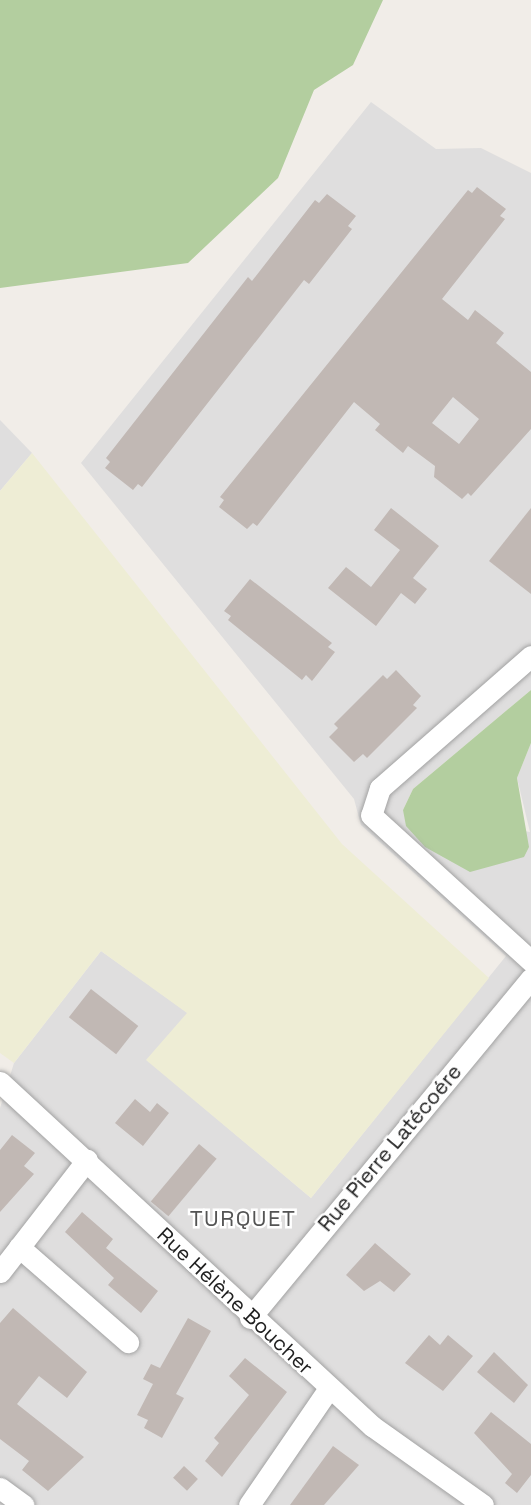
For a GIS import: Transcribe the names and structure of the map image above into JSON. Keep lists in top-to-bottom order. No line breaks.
{"streets":{"street":["Rue Pierre Latécoére","Rue Hélène Boucher"]},"crossings":[["Rue Pierre Latécoére","Rue Hélène Boucher"]],"districts":["TURQUET"]}
